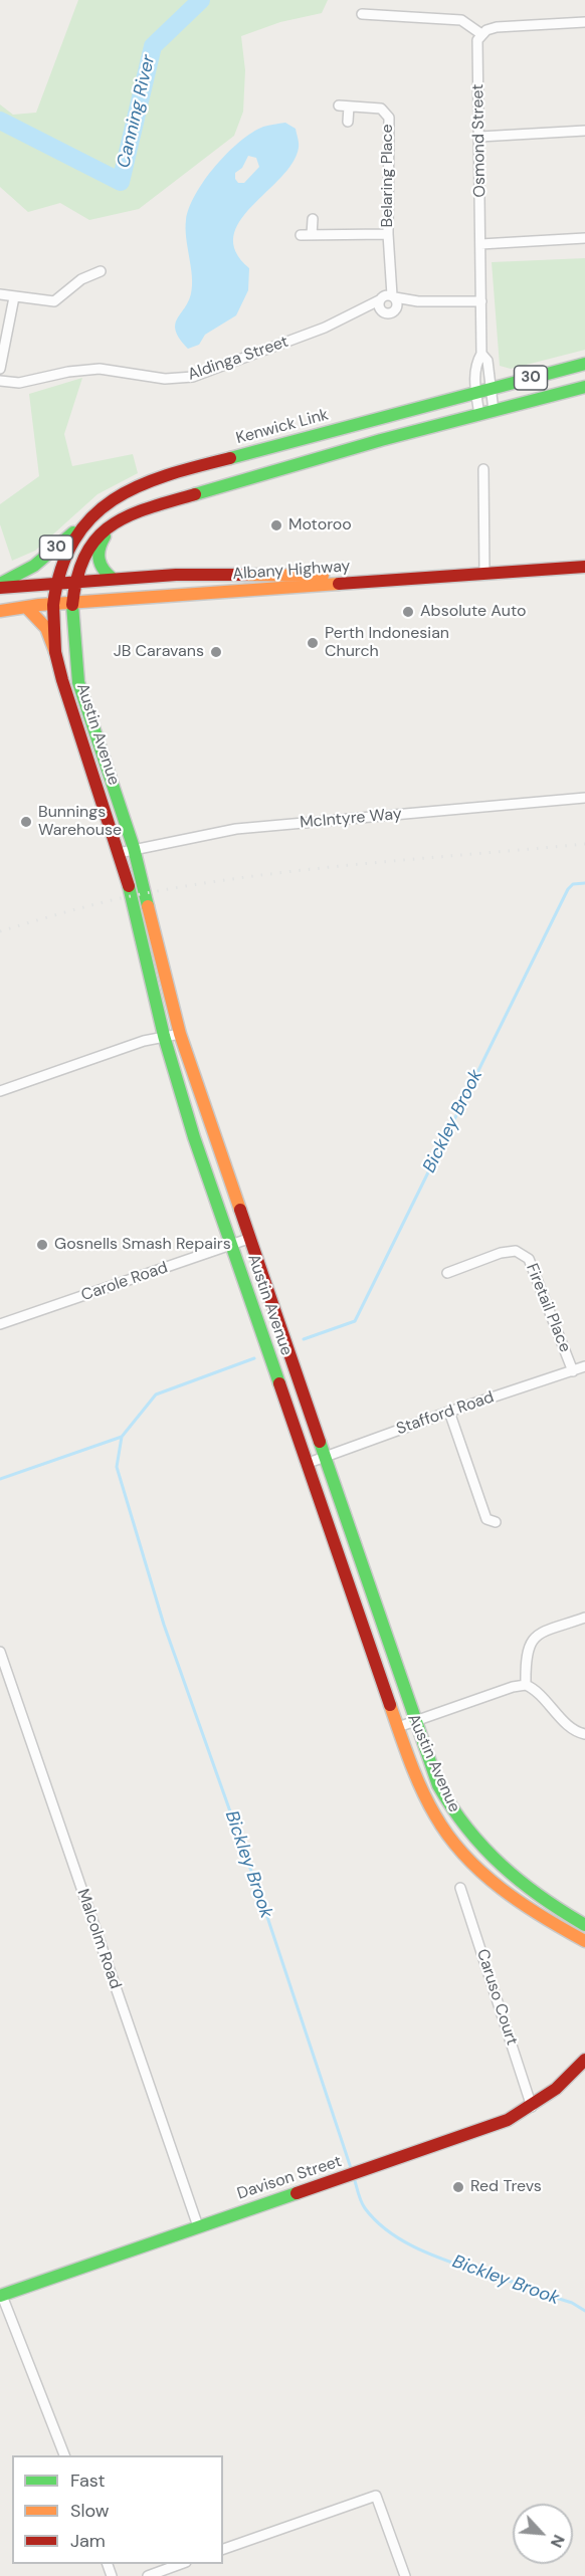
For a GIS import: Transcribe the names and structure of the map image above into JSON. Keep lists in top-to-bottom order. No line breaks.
{"streets":{"main road":["30","Kenwick Link","Albany Highway","Austin Avenue","Davison Street"],"street":["Osmond Street","Belaring Place","Aldinga Street","McIntyre Way","Carole Road","Firetail Place","Stafford Road","Malcolm Road","Caruso Court"]},"crossings":[["Osmond Street","Aldinga Street"],["Osmond Street","30"],["Osmond Street","Kenwick Link"],["Belaring Place","Aldinga Street"],["30","Kenwick Link"],["30","Albany Highway"],["30","Austin Avenue"],["Kenwick Link","Albany Highway"],["Kenwick Link","Austin Avenue"],["Albany Highway","Austin Avenue"],["Austin Avenue","McIntyre Way"],["Austin Avenue","Carole Road"],["Austin Avenue","Stafford Road"],["Firetail Place","Stafford Road"],["Malcolm Road","Davison Street"],["Caruso Court","Davison Street"]],"water":["Canning River","Bickley Brook"],"places":["Motoroo","Absolute Auto","Perth Indonesian Church","JB Caravans","Bunnings Warehouse","Gosnells Smash Repairs","Red Trevs"],"legend":["Fast","Slow","Jam"],"north":"bottom right"}
